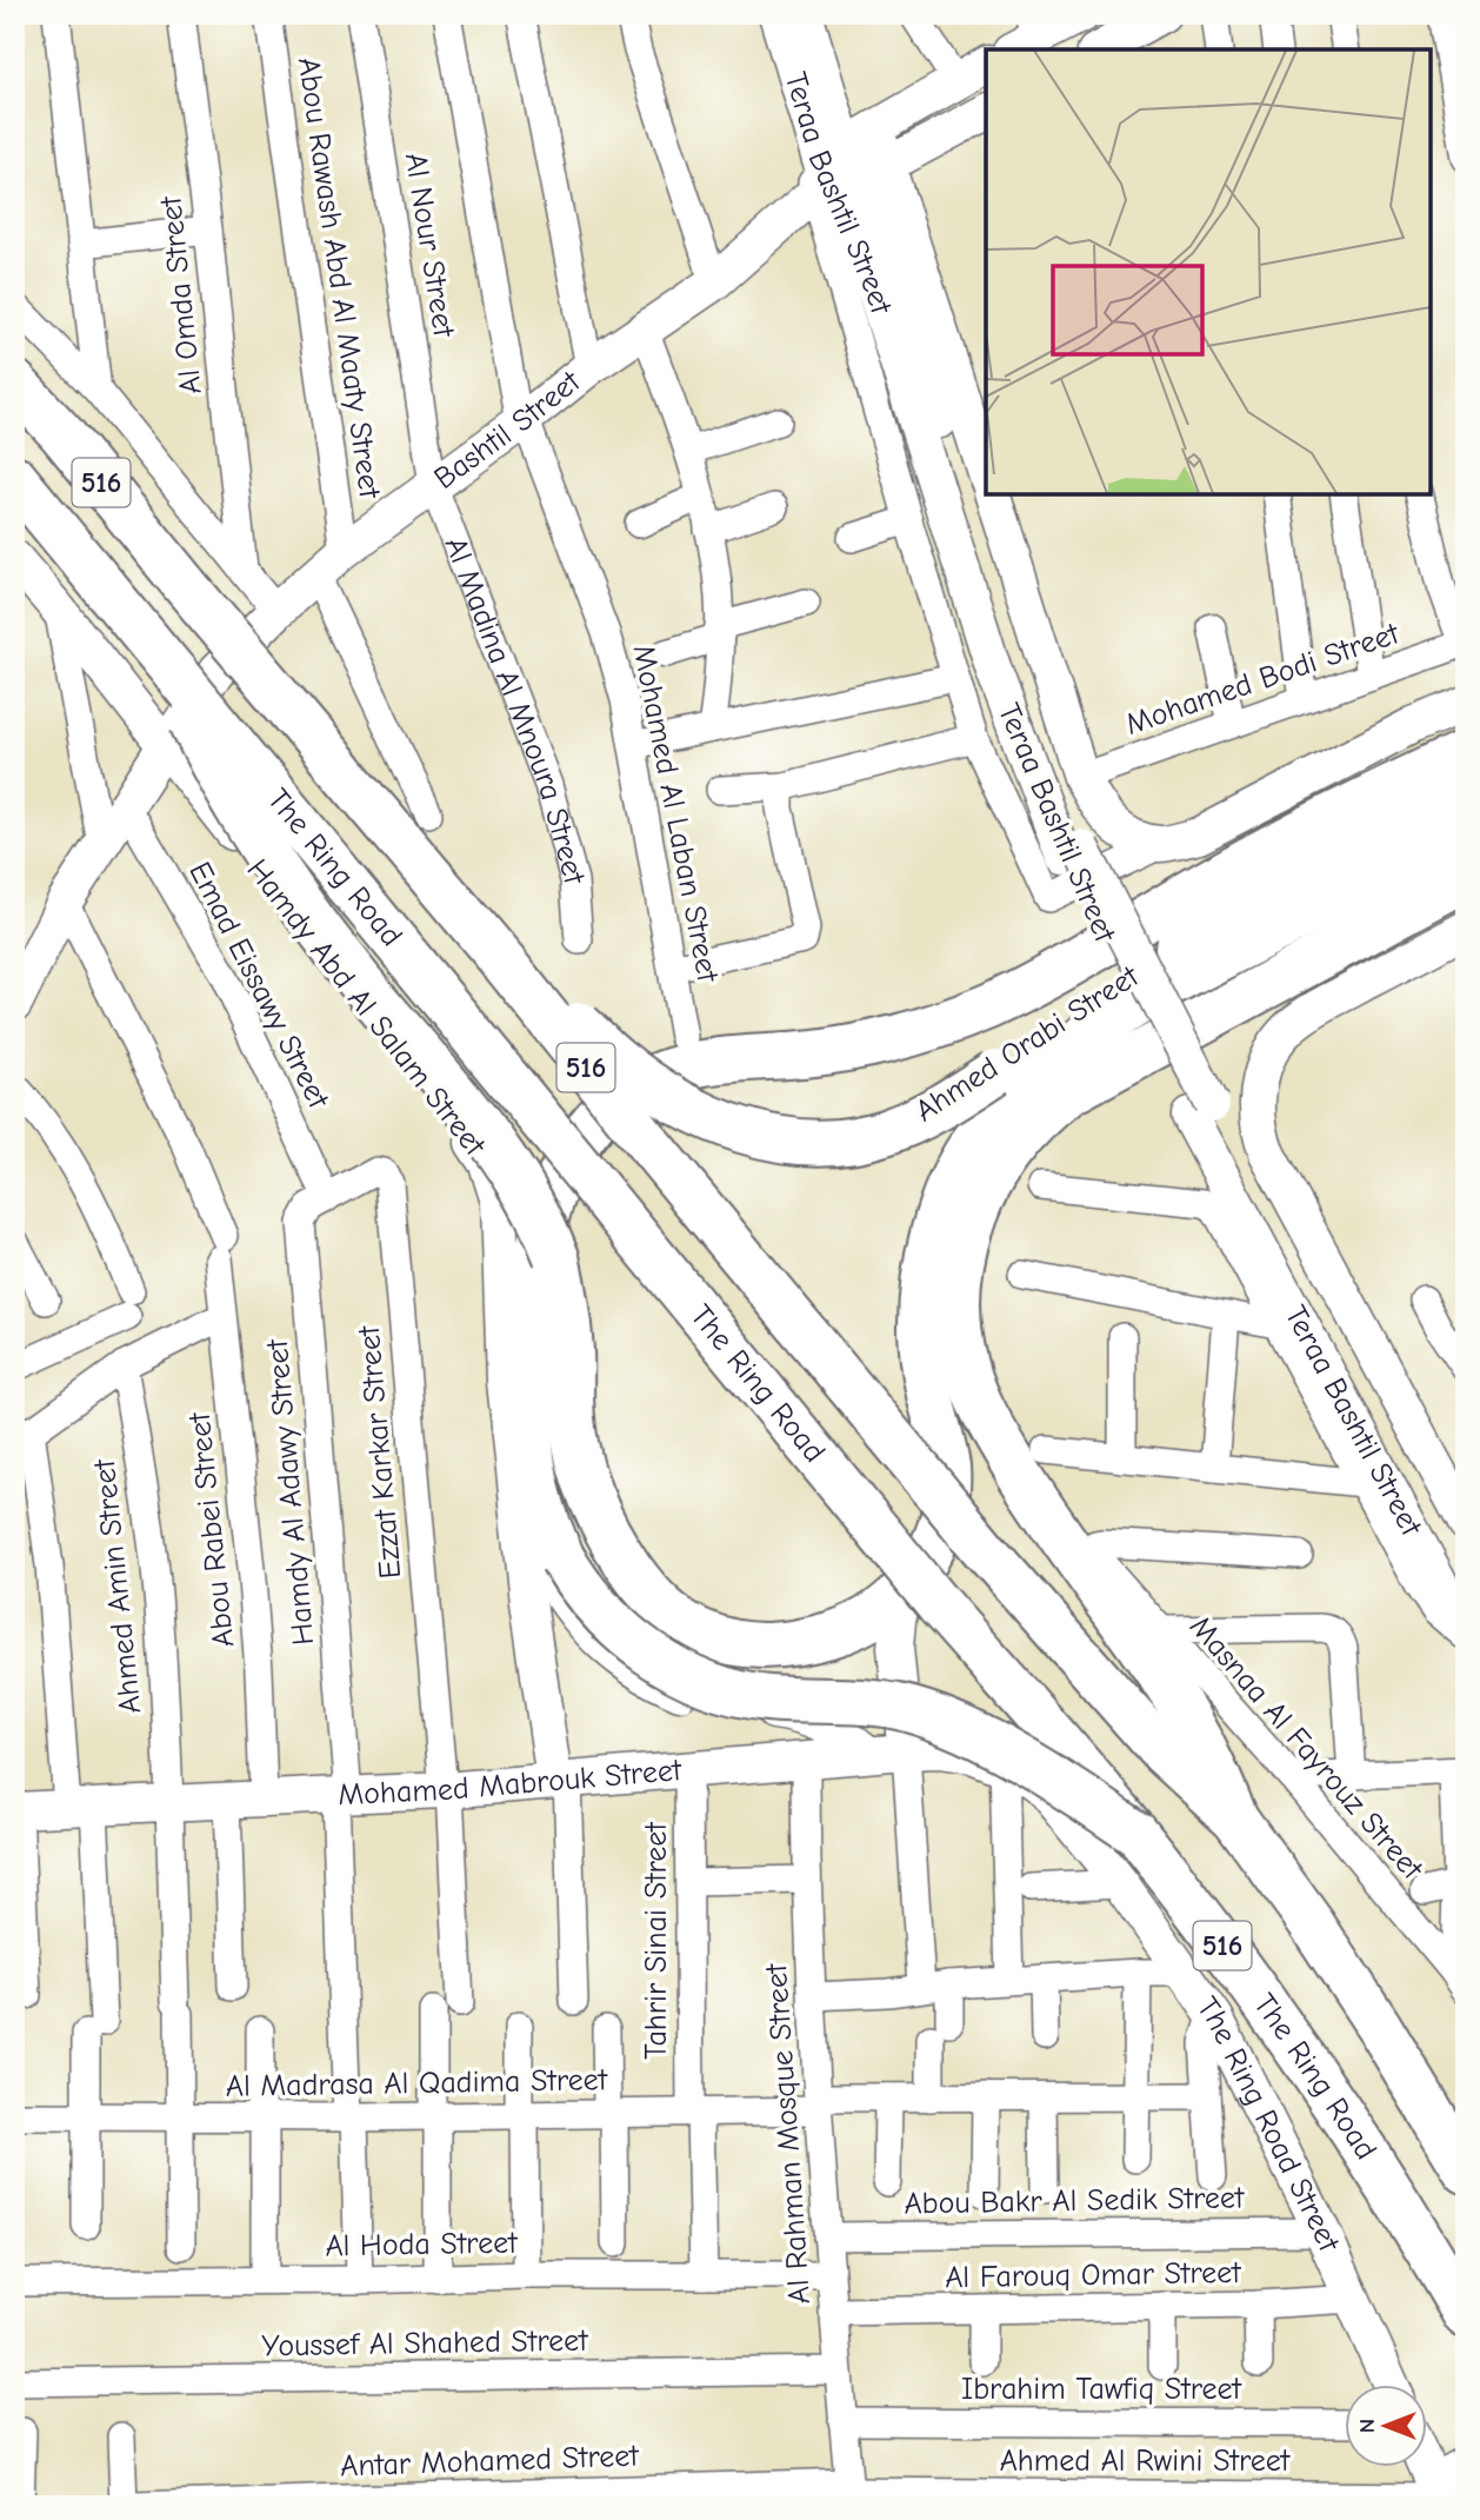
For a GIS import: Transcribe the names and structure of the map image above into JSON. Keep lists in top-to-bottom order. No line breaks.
{"streets":{"highway":["516","The Ring Road","Ahmed Orabi Street"],"street":["Teraa Bashtil Street","Al Nour Street","Abou Rawash Abd Al Maaty Street","Al Omda Street","Bashtil Street","Mohamed Bodi Street","Al Madina Al Mnoura Street","Mohamed Al Laban Street","Emad Eissawy Street","Hamdy Abd Al Salam Street","Ezzat Karkar Street","Hamdy Al Adawy Street","Abou Rabei Street","Ahmed Amin Street","Masnaa Al Fayrouz Street","Mohamed Mabrouk Street","Tahrir Sinai Street","Al Madrasa Al Qadima Street","The Ring Road Street","Al Rahman Mosque Street","Abou Bakr Al Sedik Street","Al Hoda Street","Al Farouq Omar Street","Youssef Al Shahed Street","Ibrahim Tawfiq Street","Antar Mohamed Street","Ahmed Al Rwini Street"]},"crossings":[["Teraa Bashtil Street","Bashtil Street"],["Al Nour Street","Bashtil Street"],["Al Nour Street","Al Madina Al Mnoura Street"],["Abou Rawash Abd Al Maaty Street","Bashtil Street"],["Bashtil Street","Al Madina Al Mnoura Street"],["Bashtil Street","Mohamed Al Laban Street"],["Bashtil Street","The Ring Road"],["Bashtil Street","Ahmed Orabi Street"],["516","Ahmed Orabi Street"],["The Ring Road","Ahmed Orabi Street"],["Emad Eissawy Street","Ezzat Karkar Street"],["Emad Eissawy Street","Hamdy Al Adawy Street"],["Hamdy Abd Al Salam Street","Mohamed Mabrouk Street"],["Ezzat Karkar Street","Hamdy Al Adawy Street"],["Ezzat Karkar Street","Mohamed Mabrouk Street"],["Hamdy Al Adawy Street","Mohamed Mabrouk Street"],["Hamdy Al Adawy Street","Al Madrasa Al Qadima Street"],["Hamdy Al Adawy Street","Al Hoda Street"],["Abou Rabei Street","Mohamed Mabrouk Street"],["Ahmed Amin Street","Mohamed Mabrouk Street"],["Ahmed Amin Street","Al Madrasa Al Qadima Street"],["Mohamed Mabrouk Street","Tahrir Sinai Street"],["Mohamed Mabrouk Street","The Ring Road Street"],["Mohamed Mabrouk Street","Al Rahman Mosque Street"],["Tahrir Sinai Street","Al Madrasa Al Qadima Street"],["Tahrir Sinai Street","Al Hoda Street"],["Al Madrasa Al Qadima Street","Al Rahman Mosque Street"],["The Ring Road Street","Abou Bakr Al Sedik Street"],["The Ring Road Street","Al Farouq Omar Street"],["Al Rahman Mosque Street","Abou Bakr Al Sedik Street"],["Al Rahman Mosque Street","Al Hoda Street"],["Al Rahman Mosque Street","Al Farouq Omar Street"],["Al Rahman Mosque Street","Youssef Al Shahed Street"],["Al Rahman Mosque Street","Ibrahim Tawfiq Street"],["Al Rahman Mosque Street","Antar Mohamed Street"],["Al Rahman Mosque Street","Ahmed Al Rwini Street"],["Antar Mohamed Street","Ahmed Al Rwini Street"]],"north":"left"}
